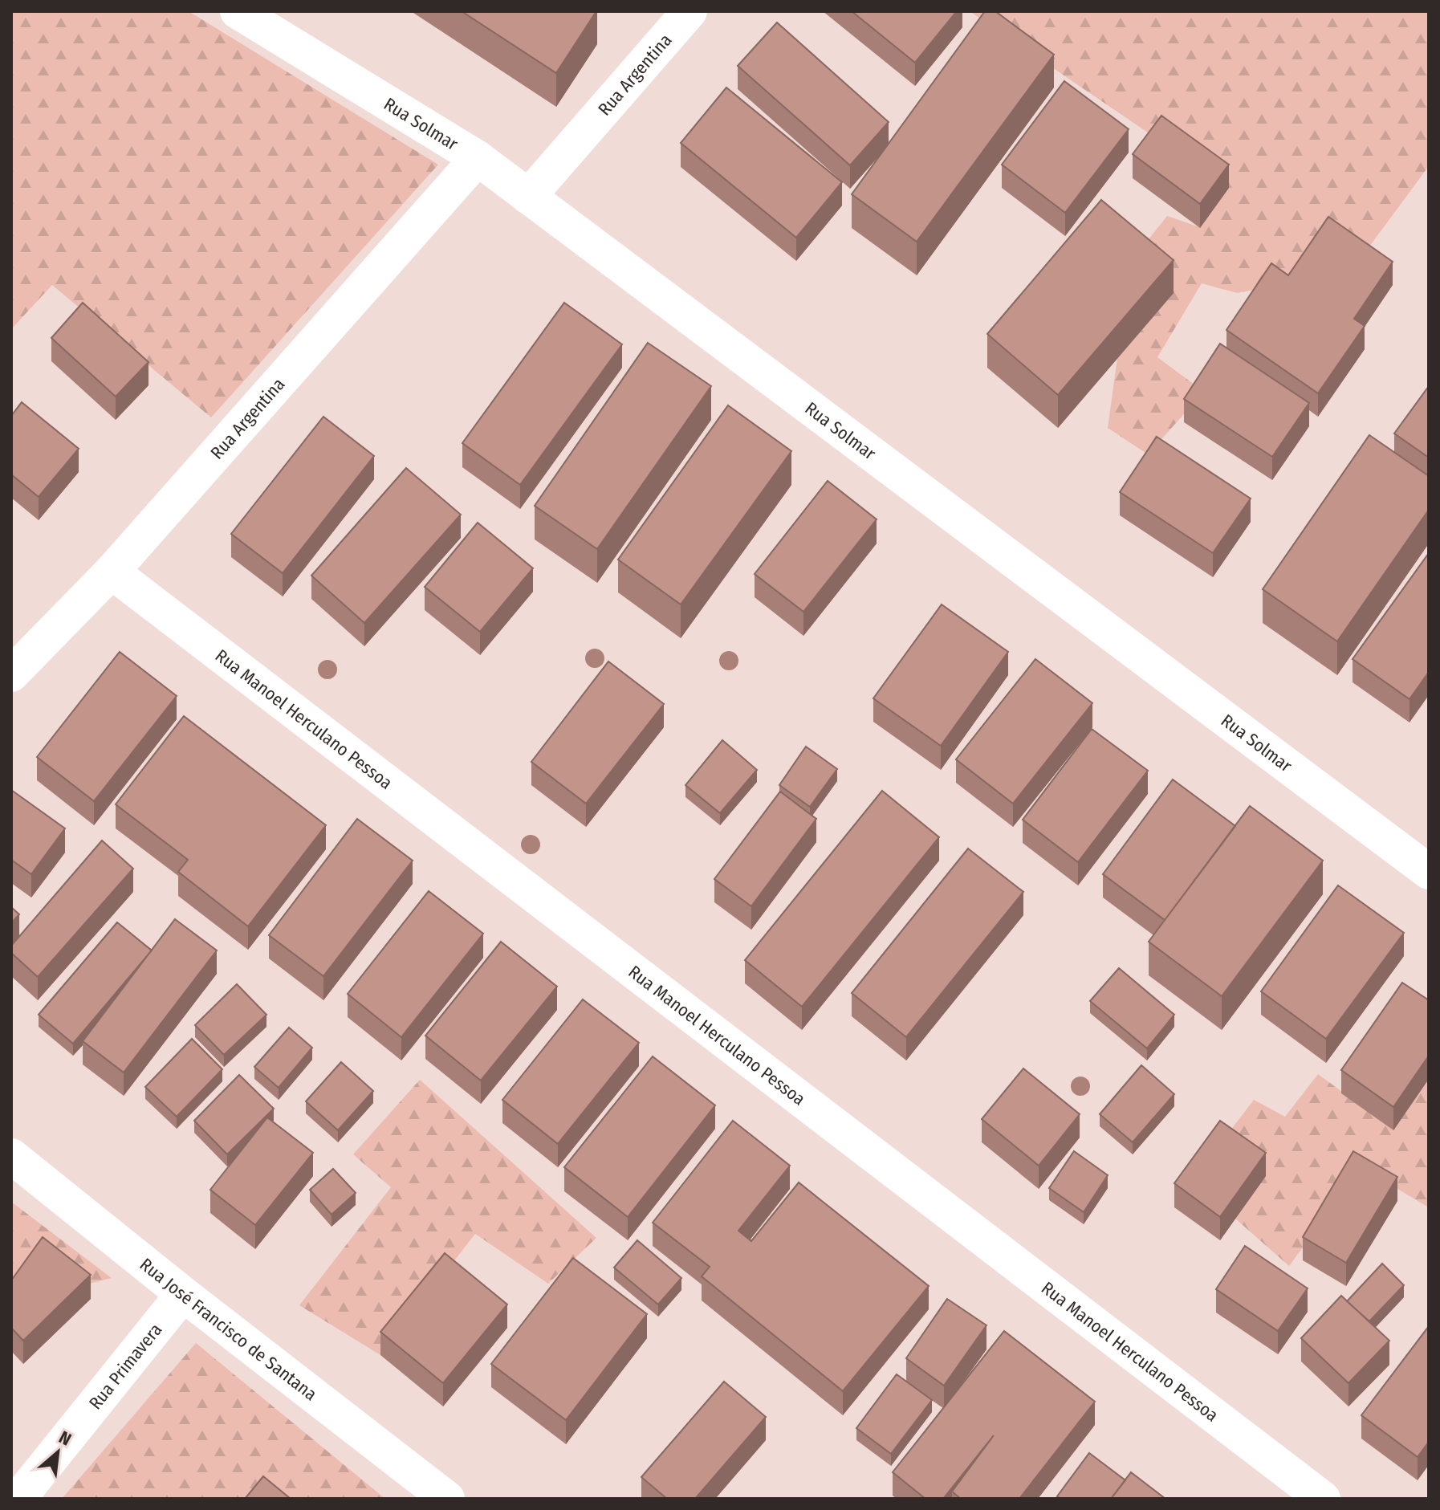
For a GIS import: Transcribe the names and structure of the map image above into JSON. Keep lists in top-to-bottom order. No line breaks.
{"streets":{"street":["Rua Argentina","Rua Solmar","Rua Manoel Herculano Pessoa","Rua José Francisco de Santana","Rua Primavera"]},"crossings":[["Rua Argentina","Rua Solmar"],["Rua Argentina","Rua Manoel Herculano Pessoa"],["Rua José Francisco de Santana","Rua Primavera"]],"north":"top right"}
